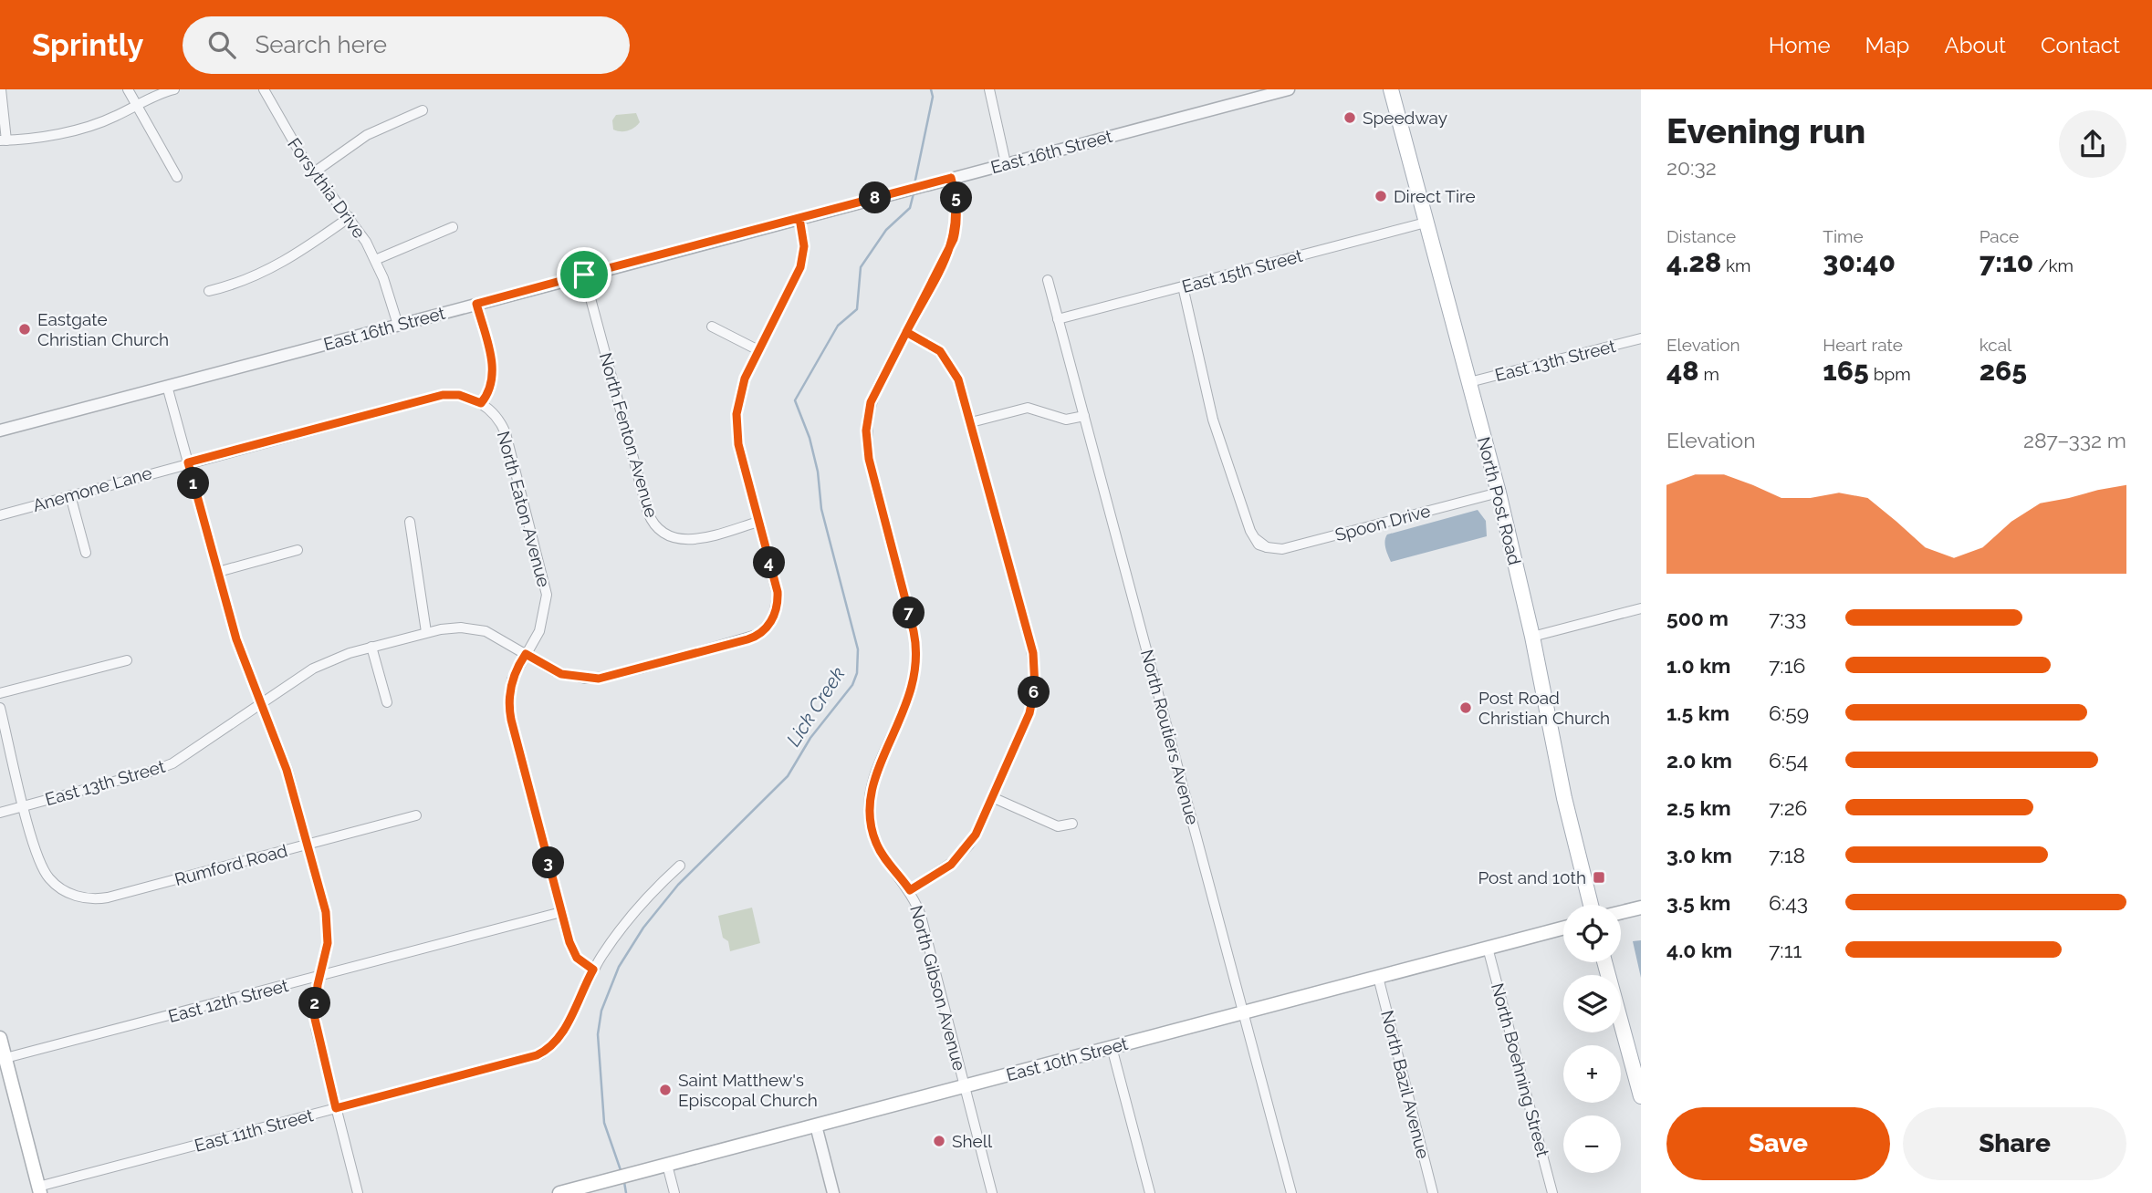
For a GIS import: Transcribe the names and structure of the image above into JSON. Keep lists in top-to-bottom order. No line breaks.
{"streets":{"main road":["North Post Road","East 10th Street"],"street":["East 16th Street","Forsythia Drive","East 15th Street","East 13th Street","North Fenton Avenue","Anemone Lane","North Eaton Avenue","Spoon Drive","North Routiers Avenue","Rumford Road","North Gibson Avenue","East 12th Street","North Boehning Street","North Bazil Avenue","East 11th Street"]},"crossings":[["East 16th Street","Forsythia Drive"],["East 16th Street","North Fenton Avenue"],["East 16th Street","North Gibson Avenue"],["East 15th Street","North Post Road"],["East 15th Street","Spoon Drive"],["East 15th Street","North Routiers Avenue"],["East 13th Street","North Fenton Avenue"],["East 13th Street","North Post Road"],["East 13th Street","North Eaton Avenue"],["East 13th Street","Rumford Road"],["Anemone Lane","North Eaton Avenue"],["North Post Road","Spoon Drive"],["North Eaton Avenue","East 12th Street"],["North Eaton Avenue","East 11th Street"],["North Routiers Avenue","East 10th Street"],["North Gibson Avenue","East 10th Street"],["East 10th Street","North Boehning Street"],["East 10th Street","North Bazil Avenue"]],"water":["Lick Creek"],"places":{"other":["Speedway","Direct Tire","Eastgate Christian Church","Post Road Christian Church","Saint Matthew's Episcopal Church","Shell"],"transit":["Post and 10th"]},"page":{"header":"Sprintly","search":"Search here","nav":["Home","Map","About","Contact"],"heading":["Evening run","20:32"],"pins":["5","8","1","4","7","6","3","2"],"stats":[["Distance","4.28 km"],["Time","30:40"],["Pace","7:10 /km"],["Elevation","48 m"],["Heart rate","165 bpm"],["kcal","265"]],"chart":["Elevation","287–332 m"],"list":[{"name":"500 m","note":"7:33"},{"name":"1.0 km","note":"7:16"},{"name":"1.5 km","note":"6:59"},{"name":"2.0 km","note":"6:54"},{"name":"2.5 km","note":"7:26"},{"name":"3.0 km","note":"7:18"},{"name":"3.5 km","note":"6:43"},{"name":"4.0 km","note":"7:11"}],"map_buttons":["+","−"],"buttons":["Save","Share"]}}
